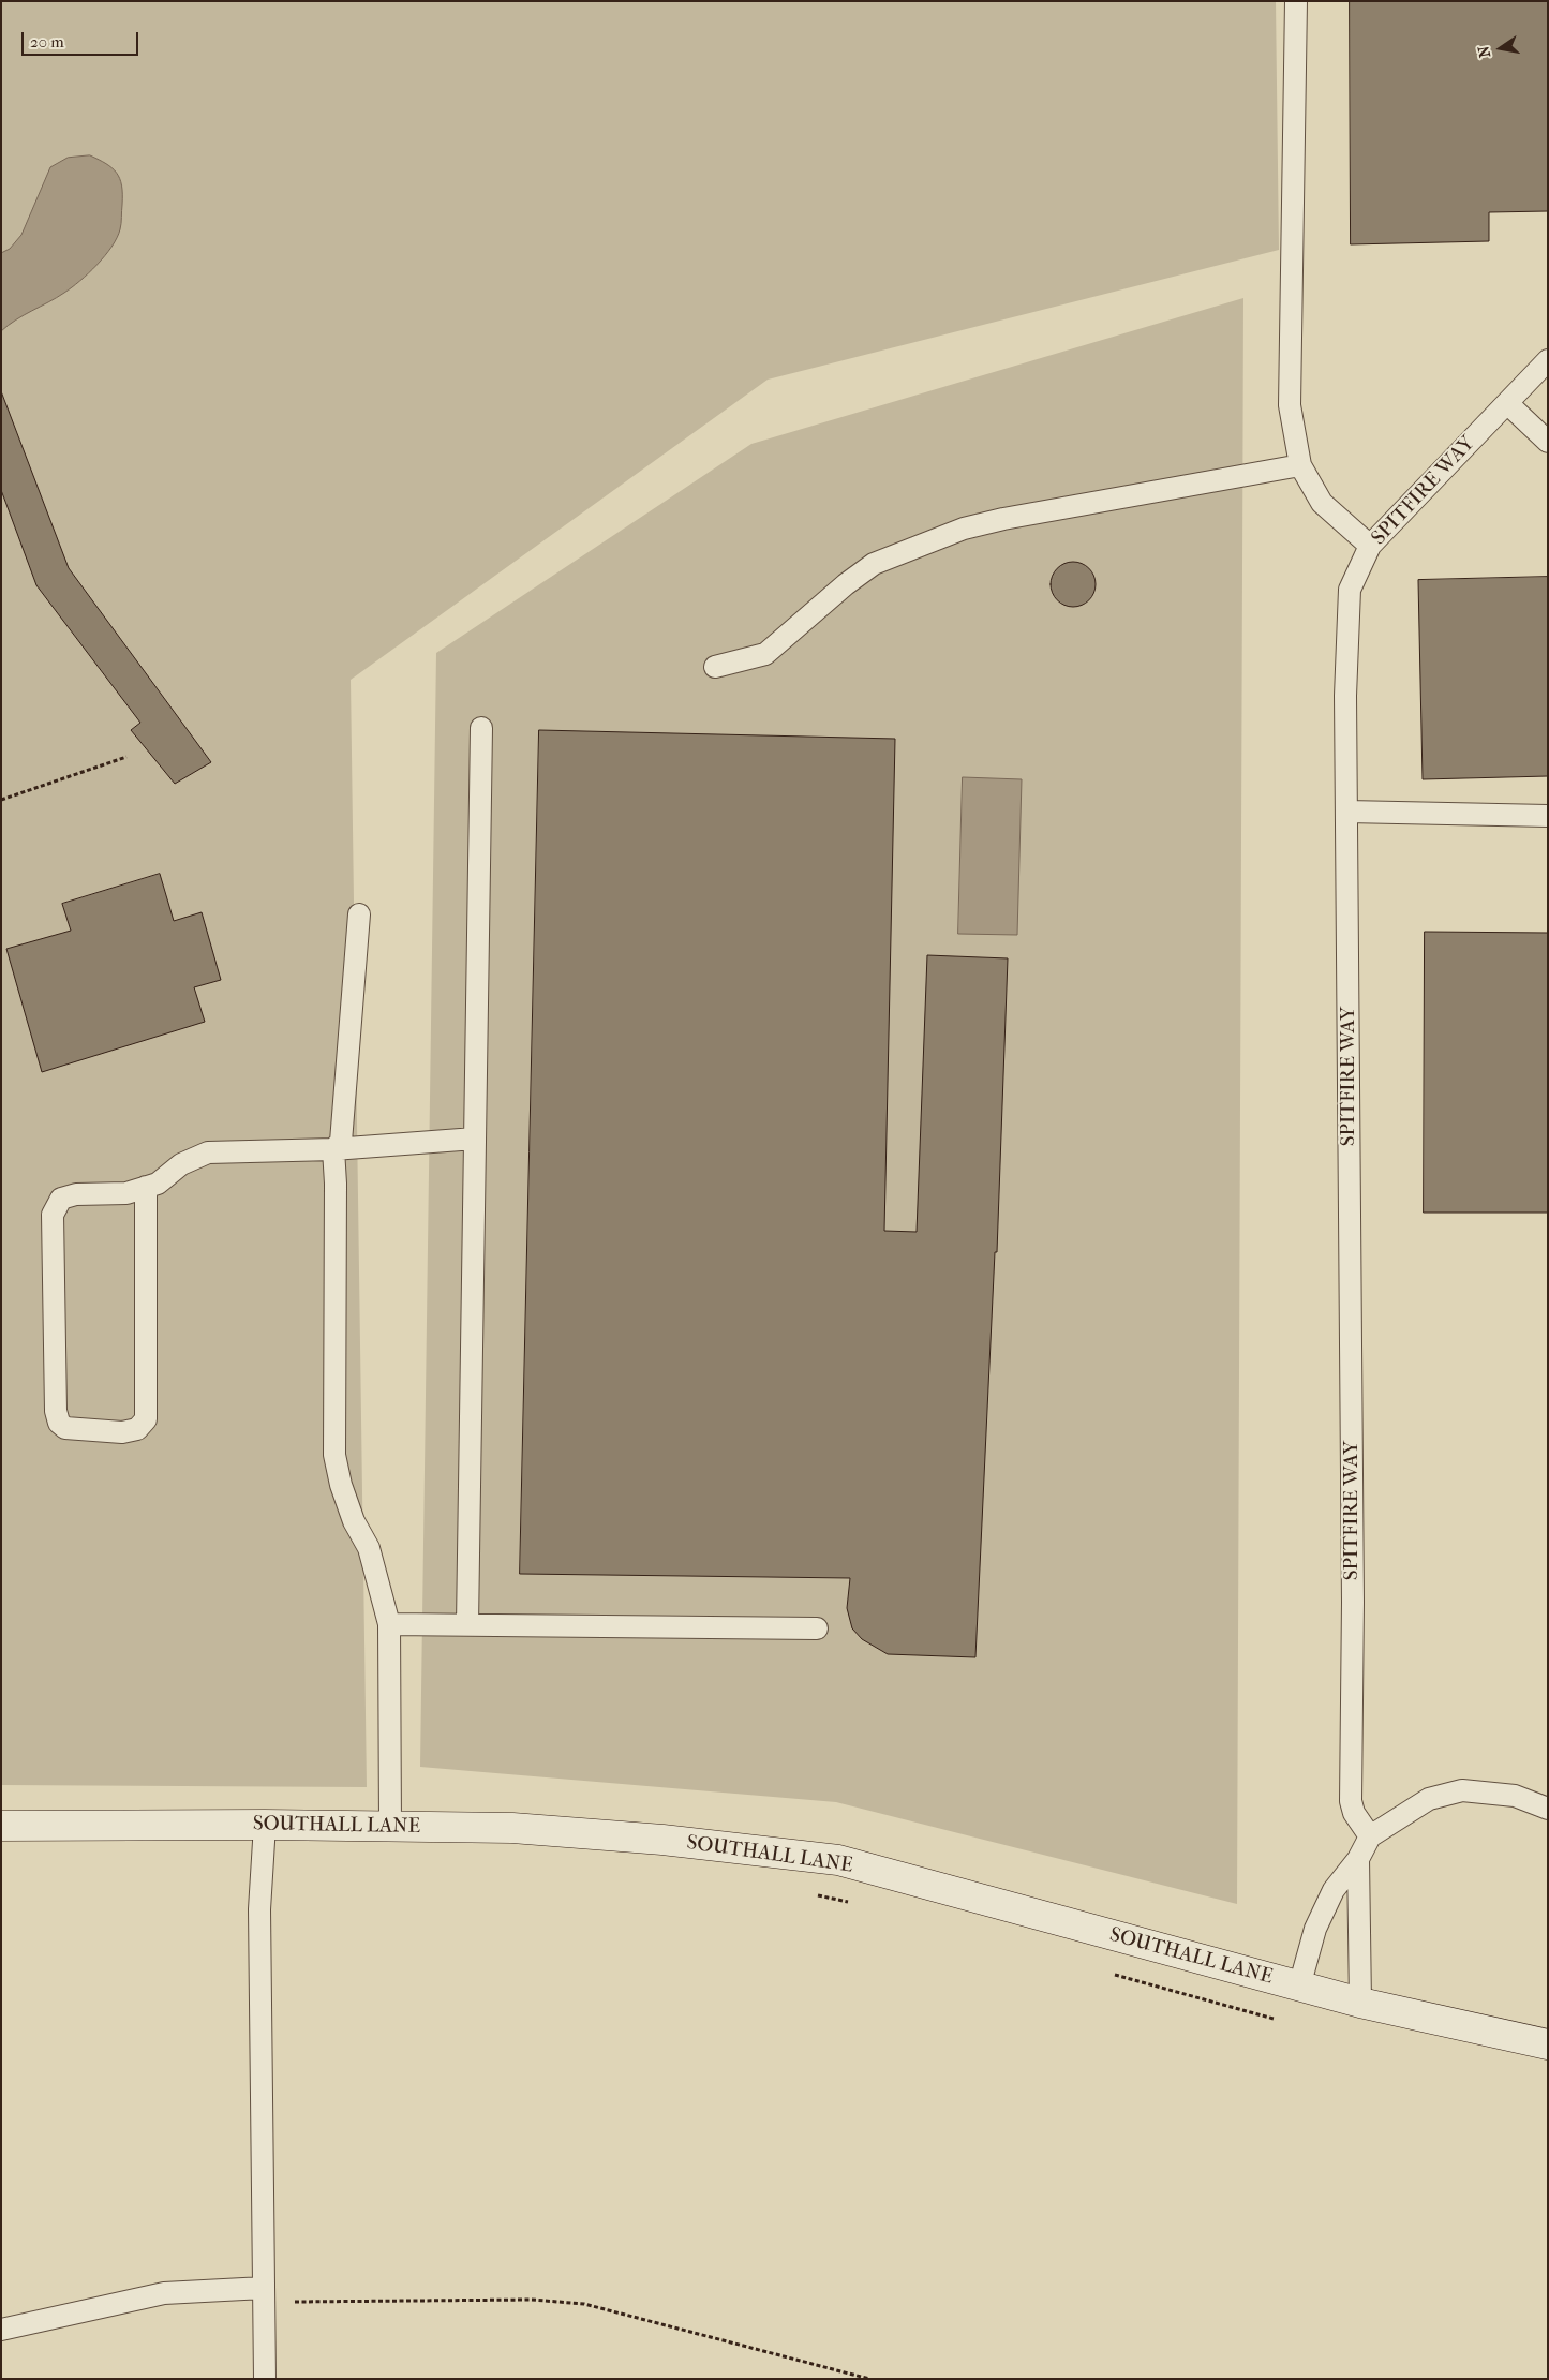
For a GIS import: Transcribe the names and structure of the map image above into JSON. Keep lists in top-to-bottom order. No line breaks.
{"streets":{"street":["SOUTHALL LANE"],"lane":["SPITFIRE WAY"]},"scale_bar":"20 m","north":"left"}
